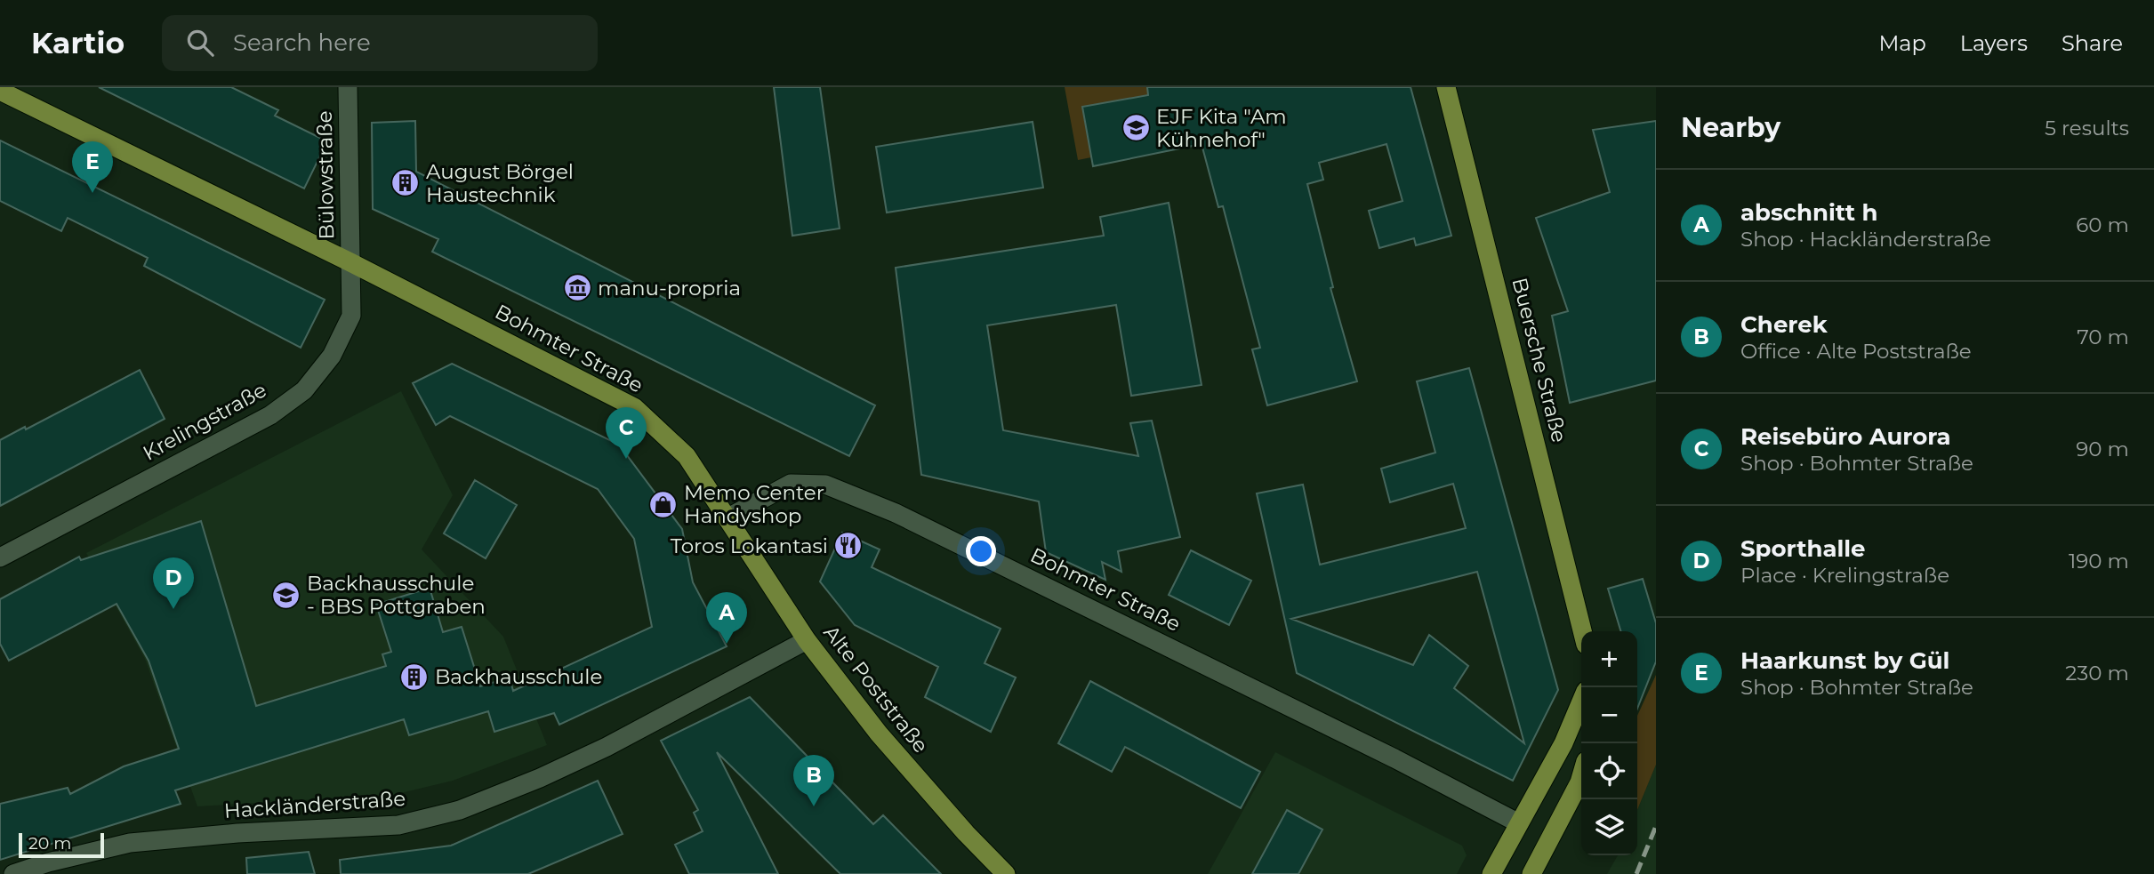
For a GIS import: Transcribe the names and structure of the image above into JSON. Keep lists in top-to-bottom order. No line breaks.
{"streets":{"main road":["Bohmter Straße","Buersche Straße","Alte Poststraße"],"street":["Bülowstraße","Krelingstraße","Hackländerstraße"]},"crossings":[["Bülowstraße","Bohmter Straße"],["Bülowstraße","Krelingstraße"],["Bohmter Straße","Krelingstraße"],["Bohmter Straße","Alte Poststraße"],["Alte Poststraße","Hackländerstraße"]],"places":{"school or university":["EJF Kita \"Am Kühnehof\"","Backhausschule - BBS Pottgraben"],"building":["August Börgel Haustechnik","Backhausschule"],"museum":["manu-propria"],"shop":["Memo Center Handyshop"],"restaurant":["Toros Lokantasi"]},"scale_bar":"20 m","page":{"header":"Kartio","search":"Search here","nav":["Map","Layers","Share"],"heading":["Nearby","5 results"],"pins":["E","C","D","A","B"],"list":[{"mark":"A","name":"abschnitt h","note":"Shop · Hackländerstraße","value":"60 m"},{"mark":"B","name":"Cherek","note":"Office · Alte Poststraße","value":"70 m"},{"mark":"C","name":"Reisebüro Aurora","note":"Shop · Bohmter Straße","value":"90 m"},{"mark":"D","name":"Sporthalle","note":"Place · Krelingstraße","value":"190 m"},{"mark":"E","name":"Haarkunst by Gül","note":"Shop · Bohmter Straße","value":"230 m"}],"map_buttons":["+","−"],"scale":"20 m"}}
